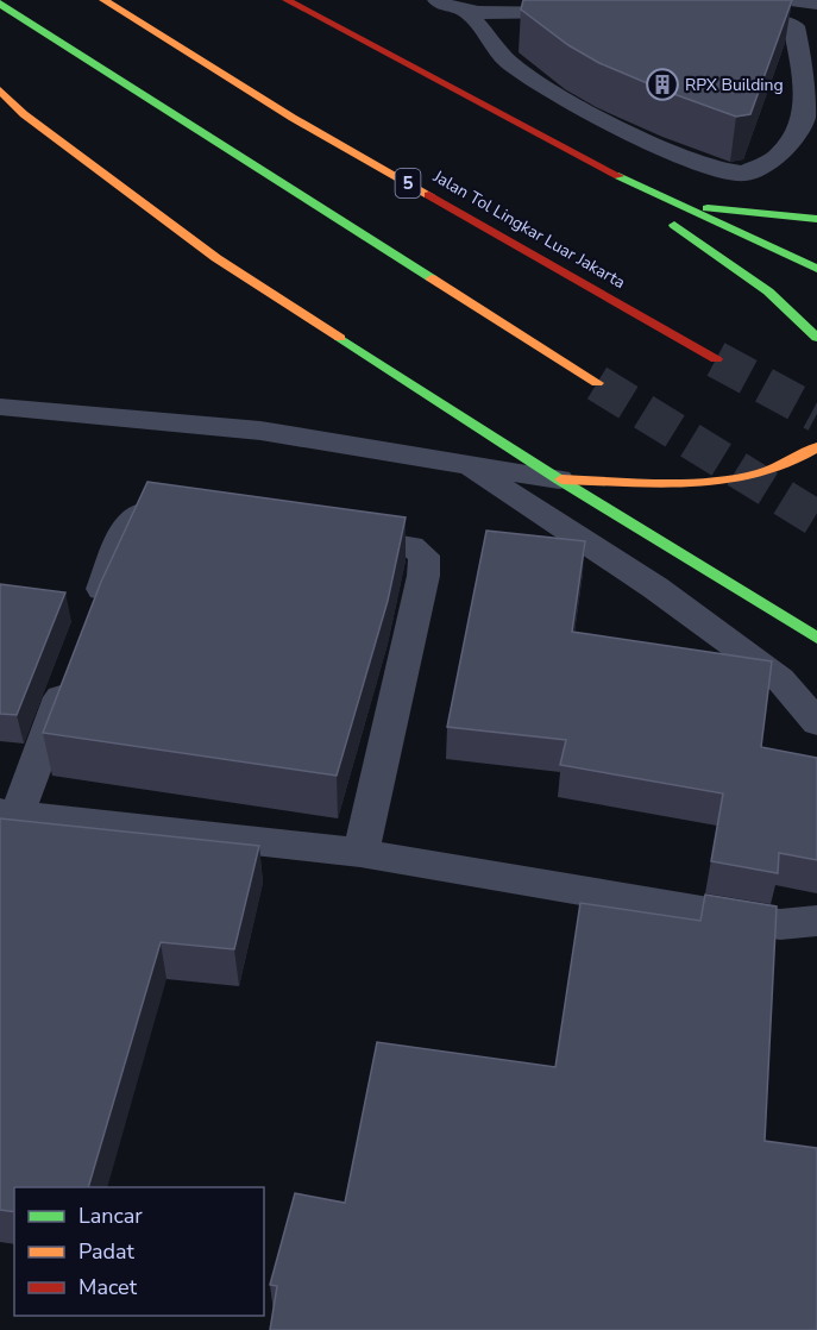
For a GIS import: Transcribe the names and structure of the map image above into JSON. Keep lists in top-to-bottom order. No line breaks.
{"streets":{"highway":["5","Jalan Tol Lingkar Luar Jakarta"]},"places":{"building":["RPX Building"]},"legend":["Lancar","Padat","Macet"]}
